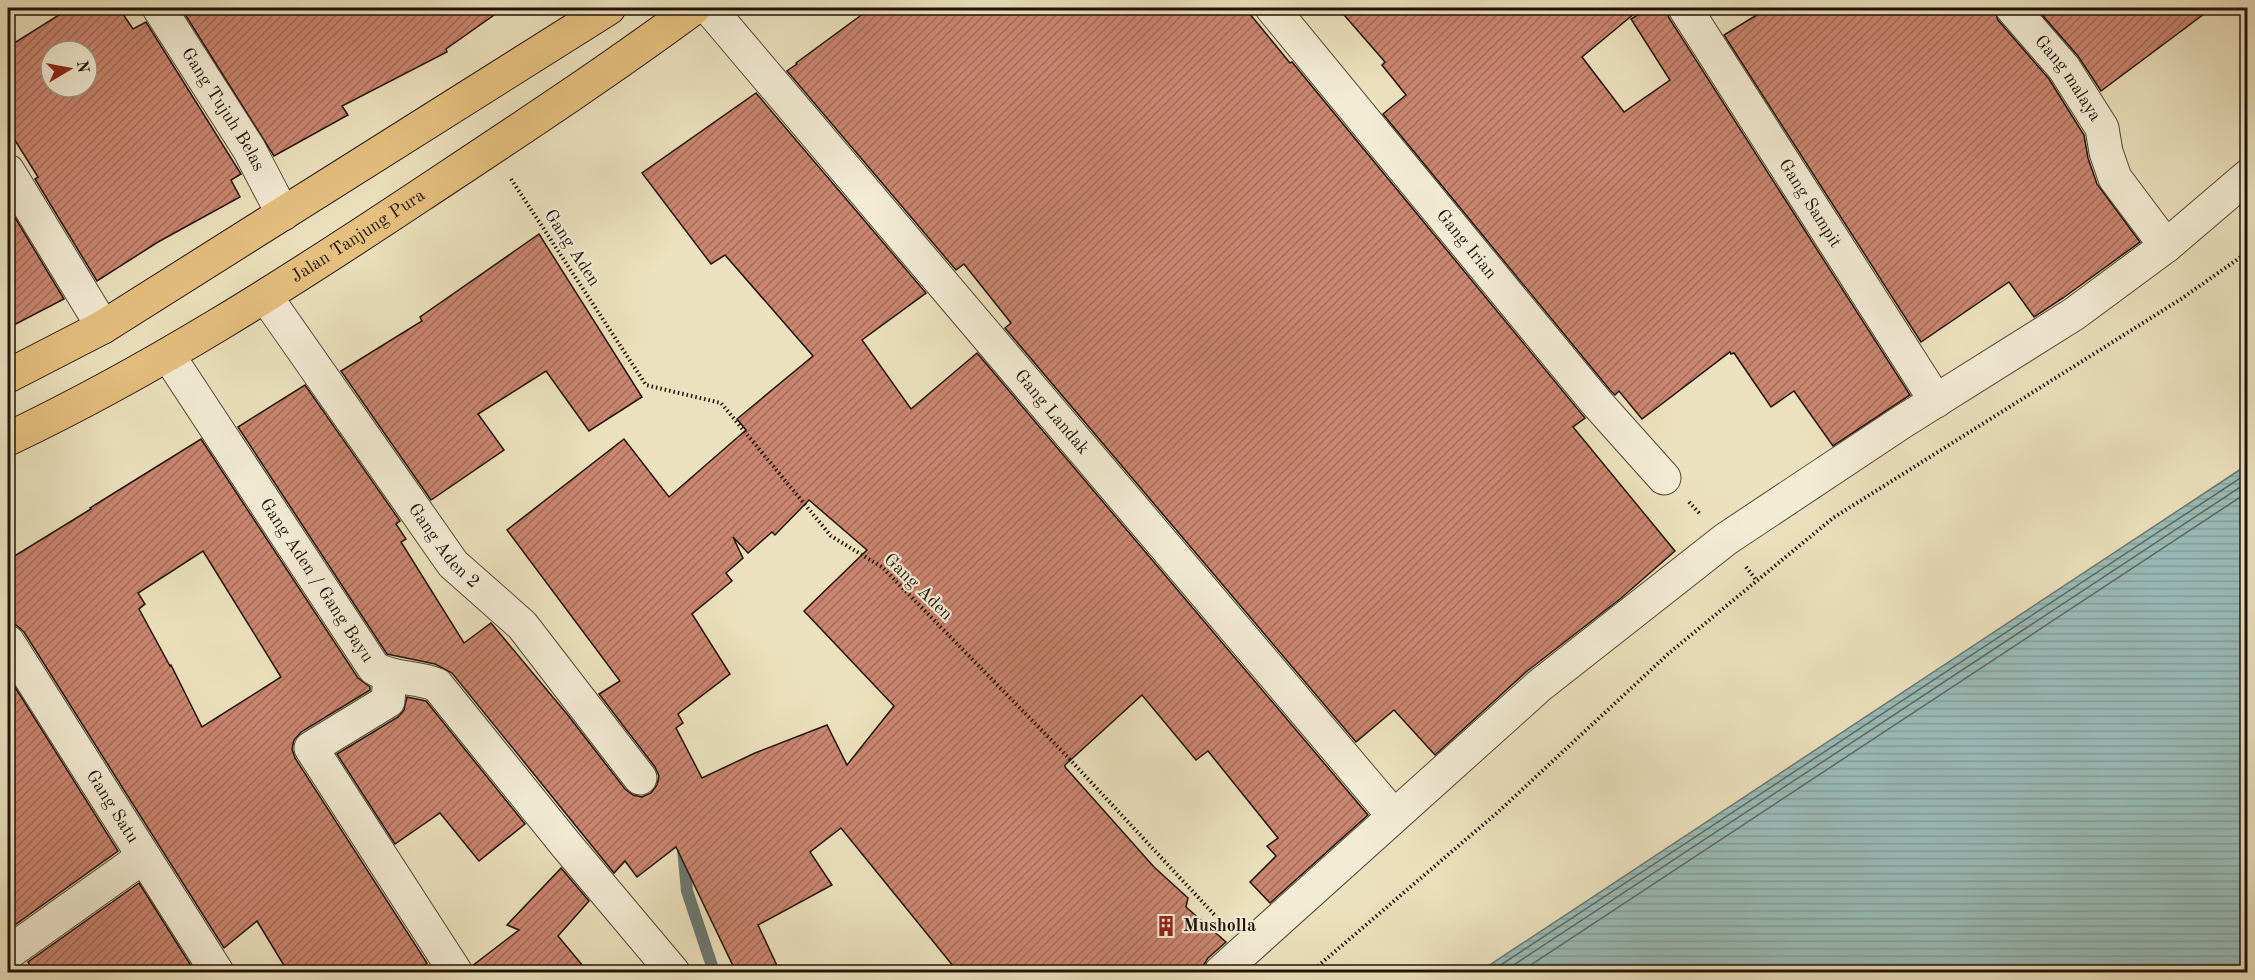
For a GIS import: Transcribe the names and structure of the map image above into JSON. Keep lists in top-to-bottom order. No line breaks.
{"streets":{"highway":["Jalan Tanjung Pura"],"street":["Gang malaya","Gang Tujuh Belas","Gang Sampit","Gang Irian","Gang Landak","Gang Aden 2","Gang Aden / Gang Bayu","Gang Satu"],"path":["Gang Aden"]},"crossings":[["Jalan Tanjung Pura","Gang Aden"],["Jalan Tanjung Pura","Gang Aden 2"],["Jalan Tanjung Pura","Gang Aden / Gang Bayu"]],"places":{"building":["Musholla"]},"north":"right"}
